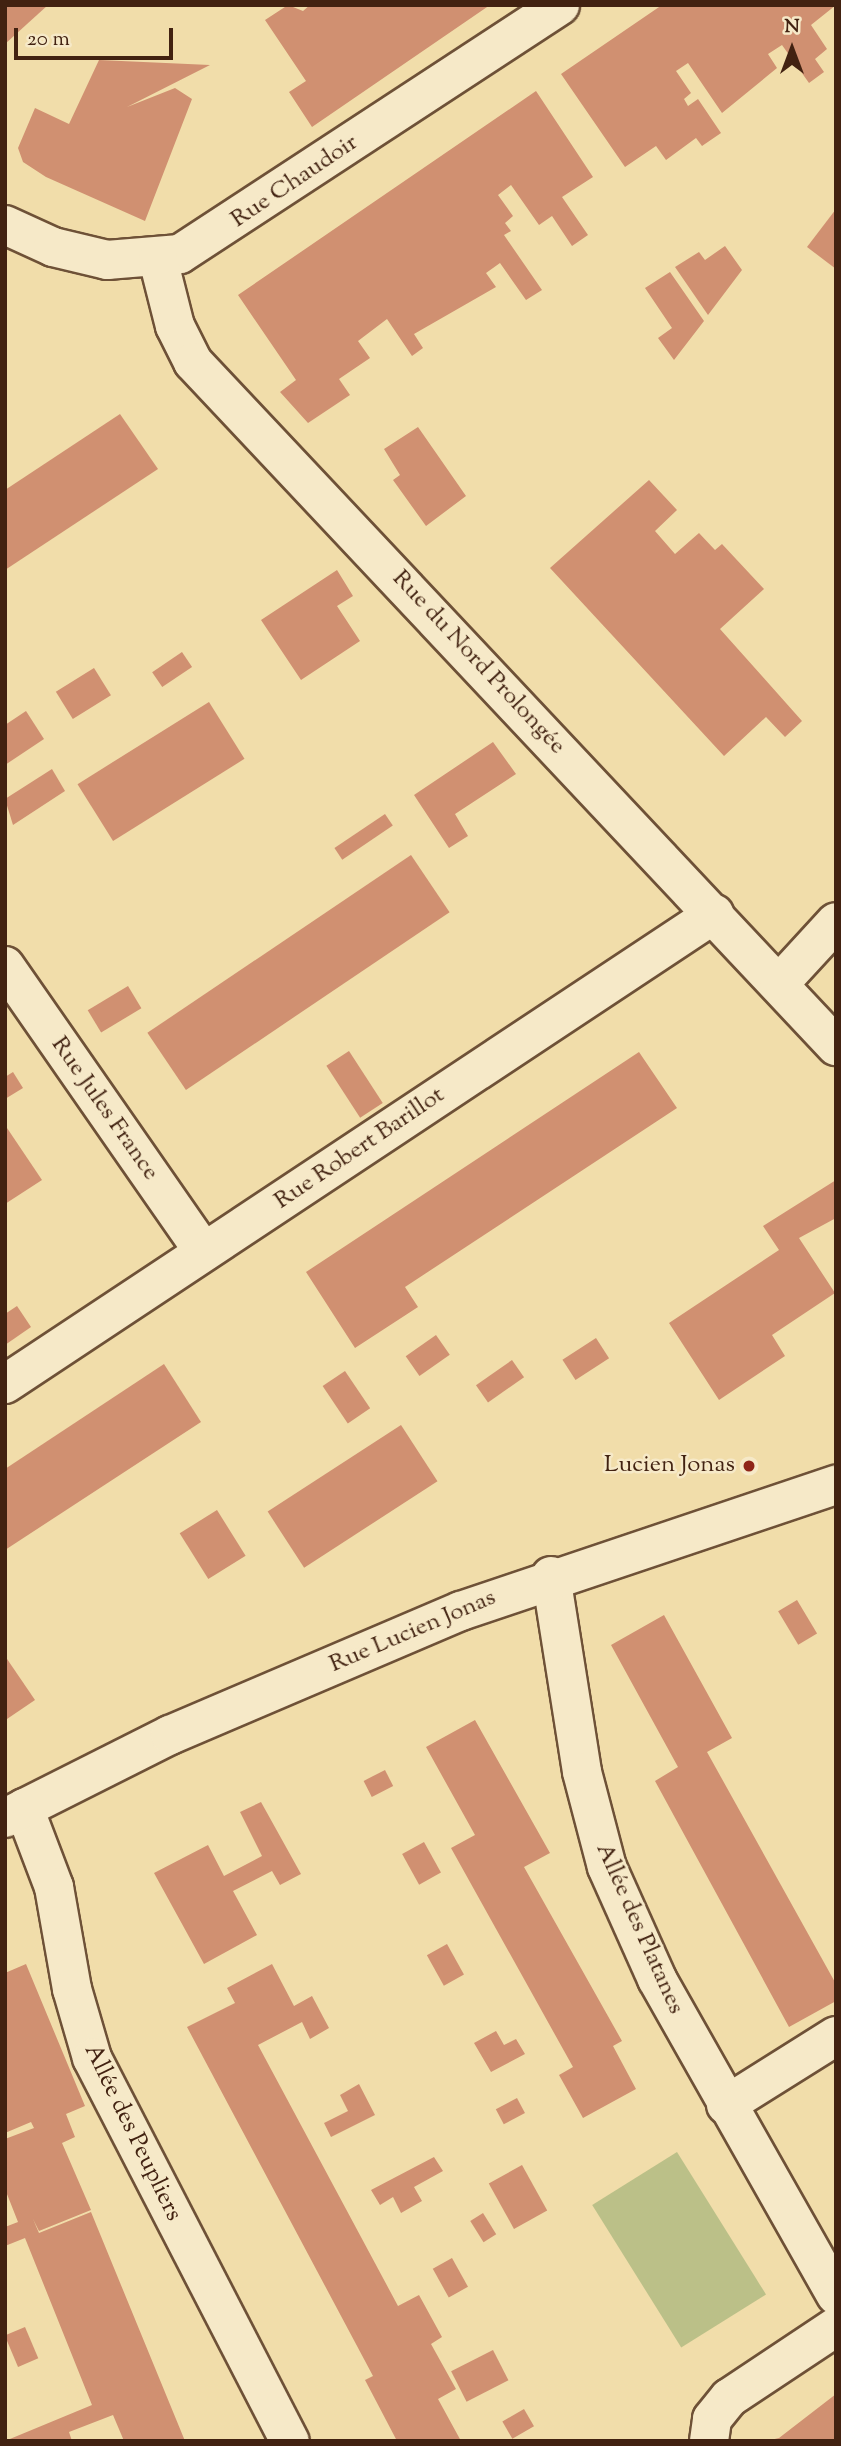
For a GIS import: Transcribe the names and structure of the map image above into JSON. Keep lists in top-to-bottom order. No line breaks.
{"streets":{"street":["Rue Chaudoir","Rue du Nord Prolongée","Rue Jules France","Rue Robert Barillot","Rue Lucien Jonas","Allée des Platanes","Allée des Peupliers"]},"crossings":[["Rue Chaudoir","Rue du Nord Prolongée"],["Rue du Nord Prolongée","Rue Robert Barillot"],["Rue Jules France","Rue Robert Barillot"],["Rue Lucien Jonas","Allée des Platanes"],["Rue Lucien Jonas","Allée des Peupliers"]],"places":["Lucien Jonas"],"scale_bar":"20 m","north":"top"}
